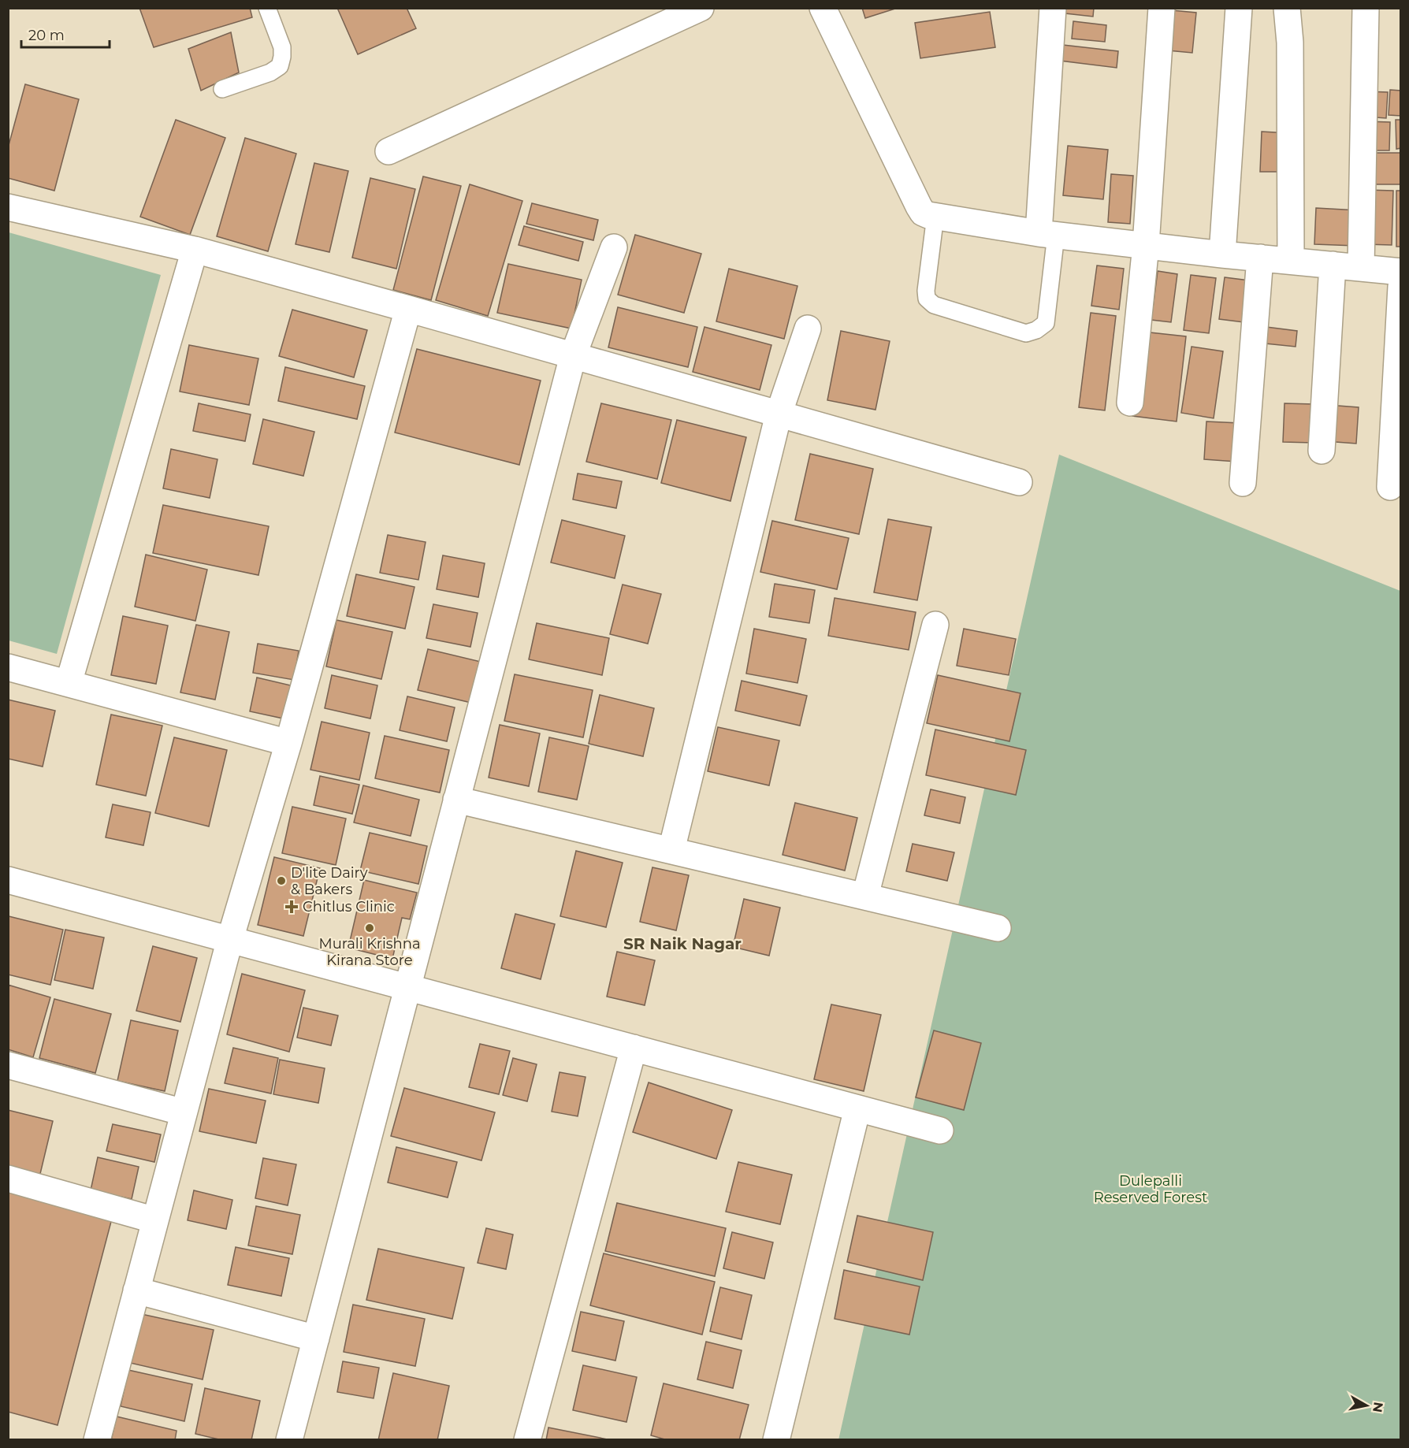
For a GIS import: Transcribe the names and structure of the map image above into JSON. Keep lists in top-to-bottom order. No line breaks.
{"districts":["SR Naik Nagar"],"parks":["Dulepalli Reserved Forest"],"places":{"other":["D'lite Dairy & Bakers","Murali Krishna Kirana Store"],"health":["Chitlus Clinic"]},"scale_bar":"20 m","north":"right"}
